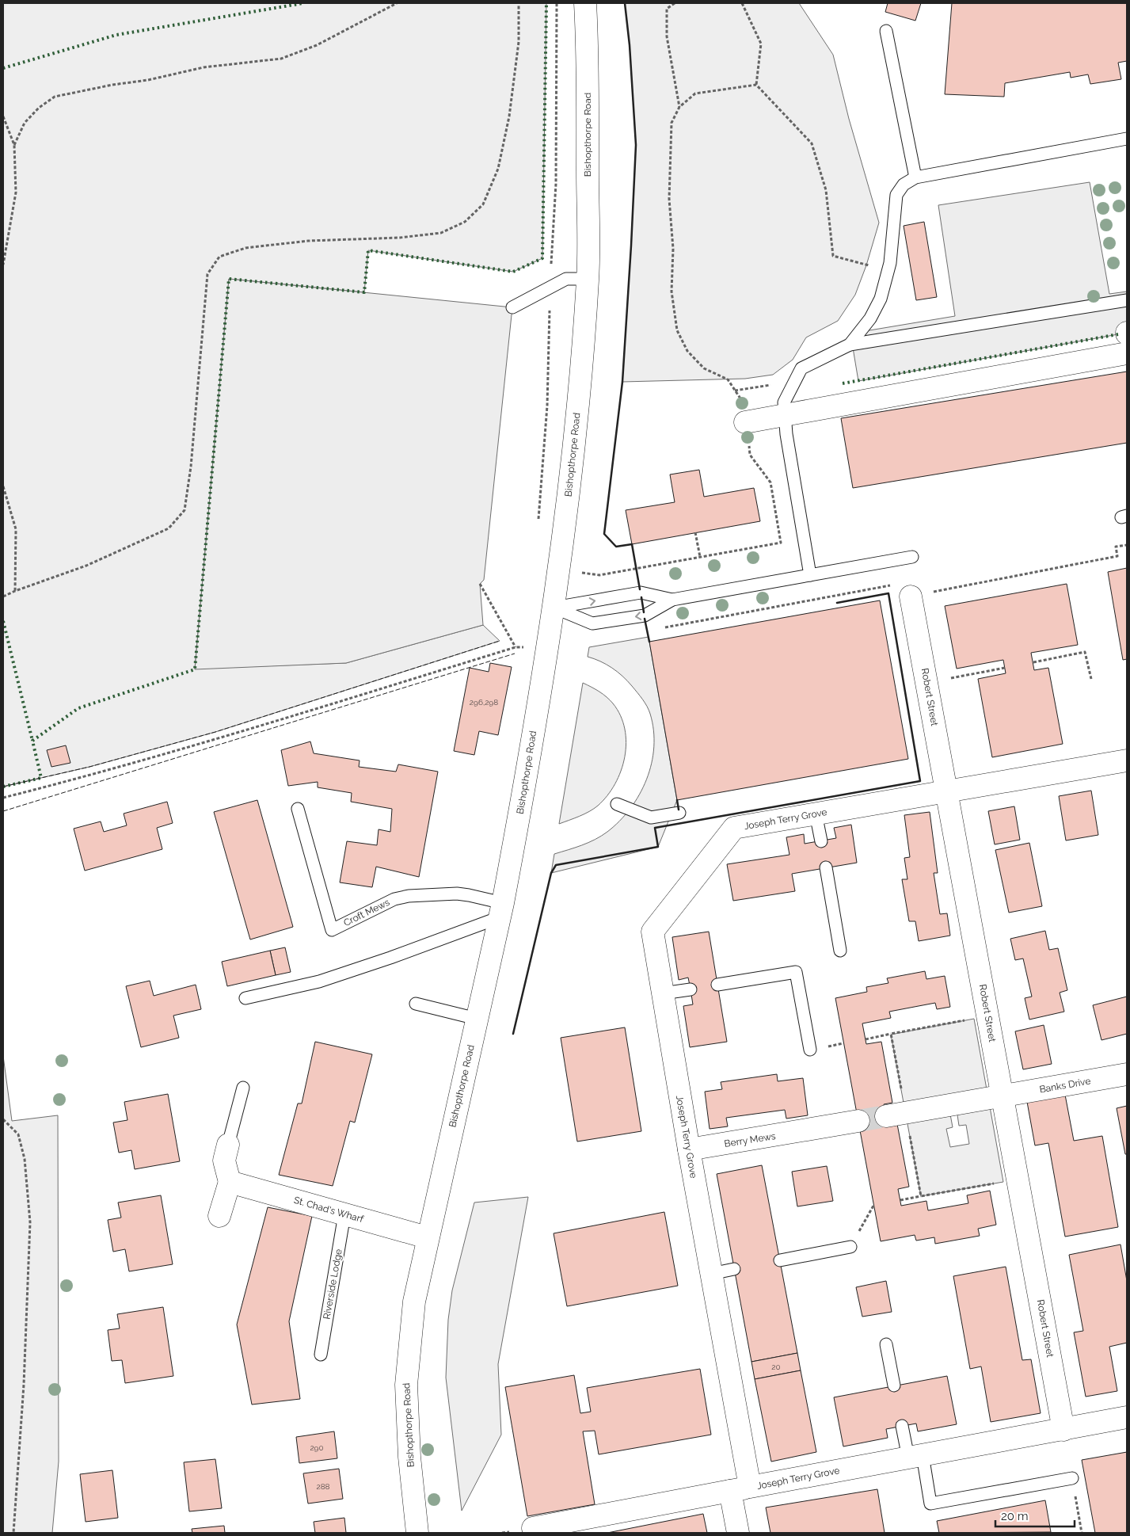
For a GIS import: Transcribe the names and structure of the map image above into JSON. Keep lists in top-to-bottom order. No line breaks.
{"streets":{"street":["Bishopthorpe Road","Robert Street","Joseph Terry Grove","Banks Drive","Berry Mews","St. Chad's Wharf"],"lane":["Croft Mews","Riverside Lodge"]},"crossings":[["Bishopthorpe Road","Croft Mews"],["Bishopthorpe Road","St. Chad's Wharf"],["Robert Street","Joseph Terry Grove"],["Robert Street","Banks Drive"],["Joseph Terry Grove","Berry Mews"],["St. Chad's Wharf","Riverside Lodge"]],"house_numbers":["296,298","20","290","288"],"scale_bar":"20 m"}
